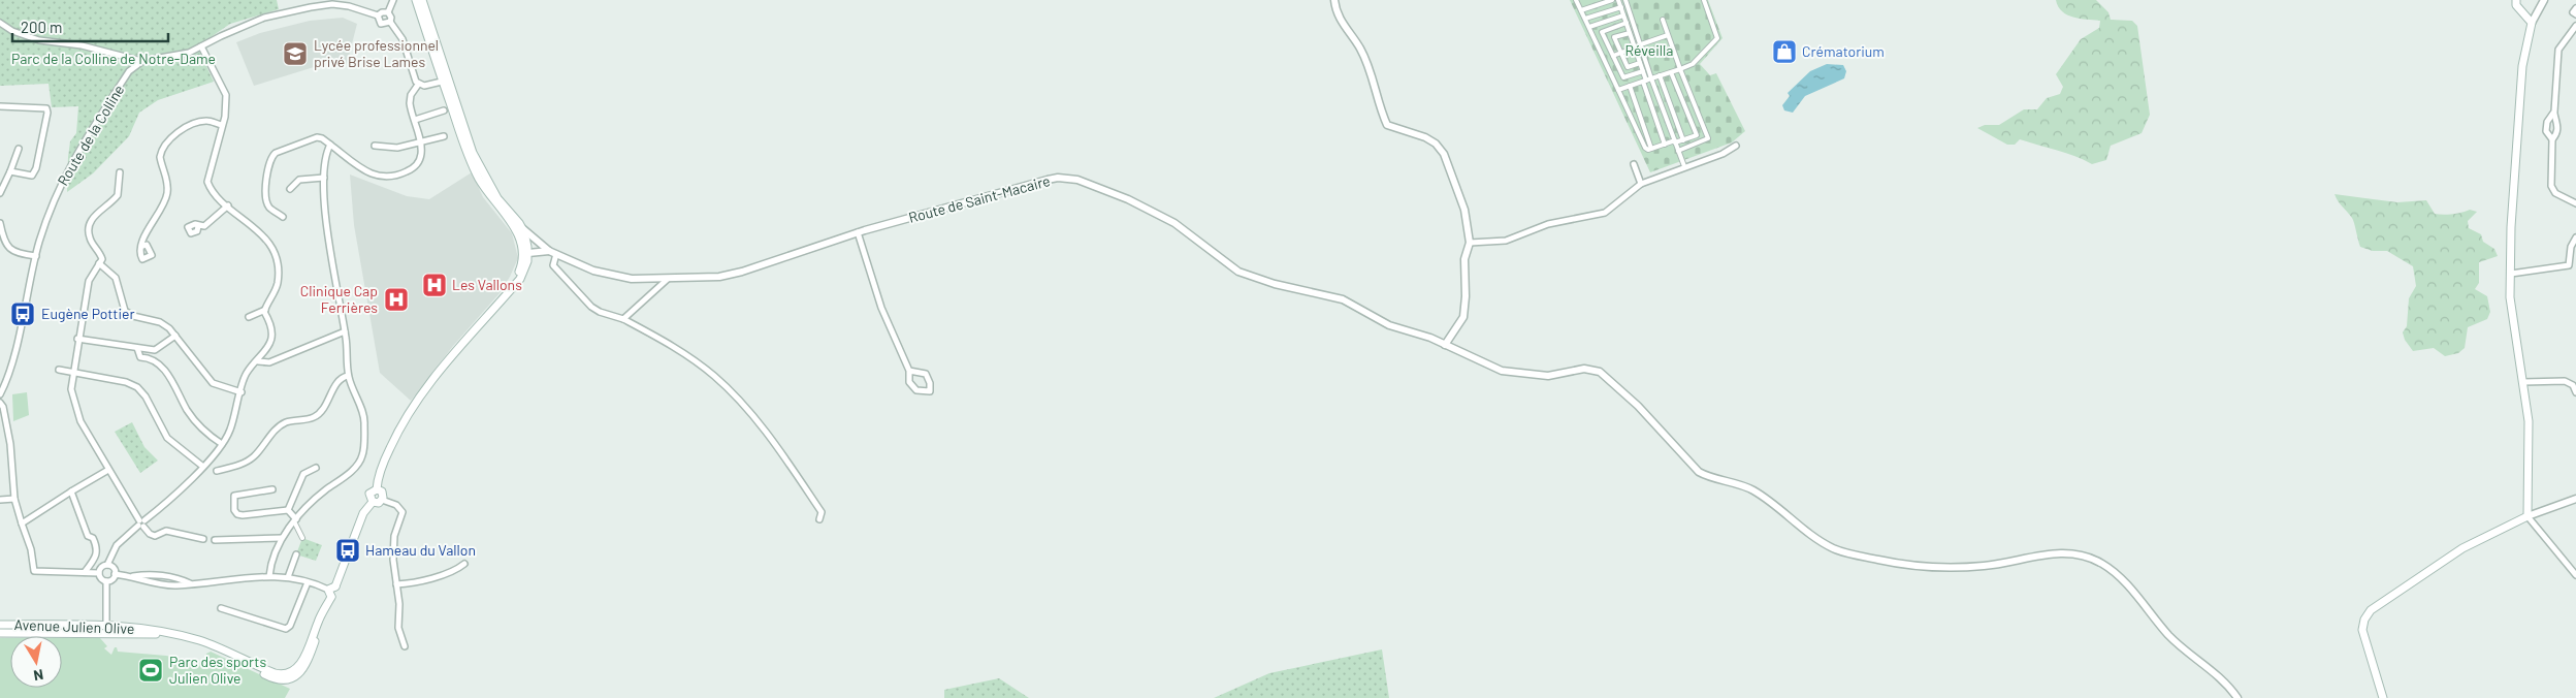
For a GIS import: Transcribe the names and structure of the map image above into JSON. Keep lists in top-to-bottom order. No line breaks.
{"streets":{"main road":["Avenue Julien Olive"],"street":["Route de la Colline","Route de Saint-Macaire"]},"parks":["Réveilla","Parc de la Colline de Notre-Dame"],"places":{"shop":["Crématorium"],"school or university":["Lycée professionnel privé Brise Lames"],"hospital":["Les Vallons","Clinique Cap Ferrières"],"bus stop":["Eugène Pottier","Hameau du Vallon"],"sports":["Parc des sports Julien Olive"]},"scale_bar":"200 m","north":"bottom"}
